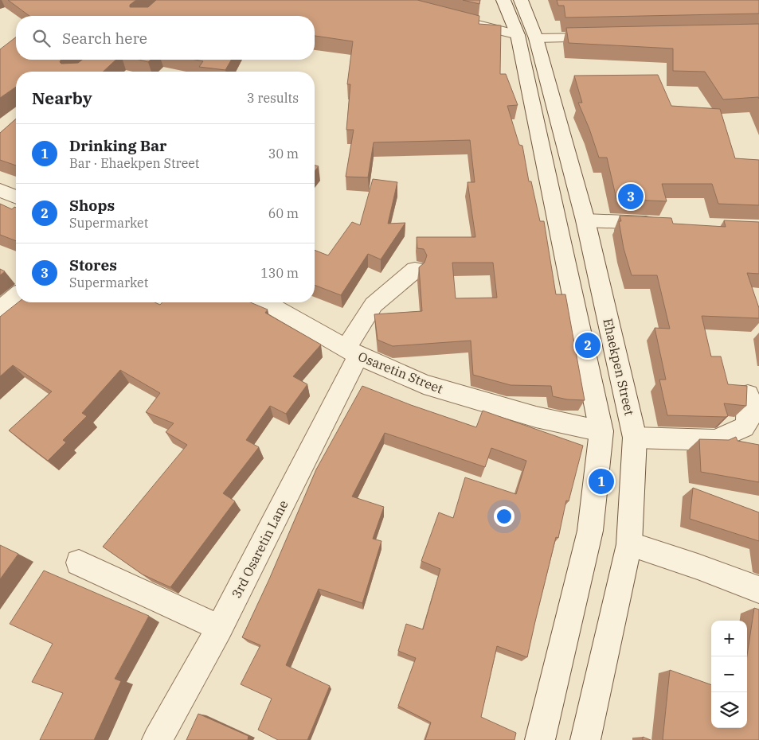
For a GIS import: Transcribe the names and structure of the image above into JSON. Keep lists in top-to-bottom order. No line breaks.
{"streets":{"street":["Ehaekpen Street","Osaretin Street","3rd Osaretin Lane"]},"crossings":[["Ehaekpen Street","Osaretin Street"],["Osaretin Street","3rd Osaretin Lane"]],"page":{"search":"Search here","heading":["Nearby","3 results"],"list":[{"mark":"1","name":"Drinking Bar","note":"Bar · Ehaekpen Street","value":"30 m"},{"mark":"2","name":"Shops","note":"Supermarket","value":"60 m"},{"mark":"3","name":"Stores","note":"Supermarket","value":"130 m"}],"pins":["3","2","1"],"map_buttons":["+","−"]}}
